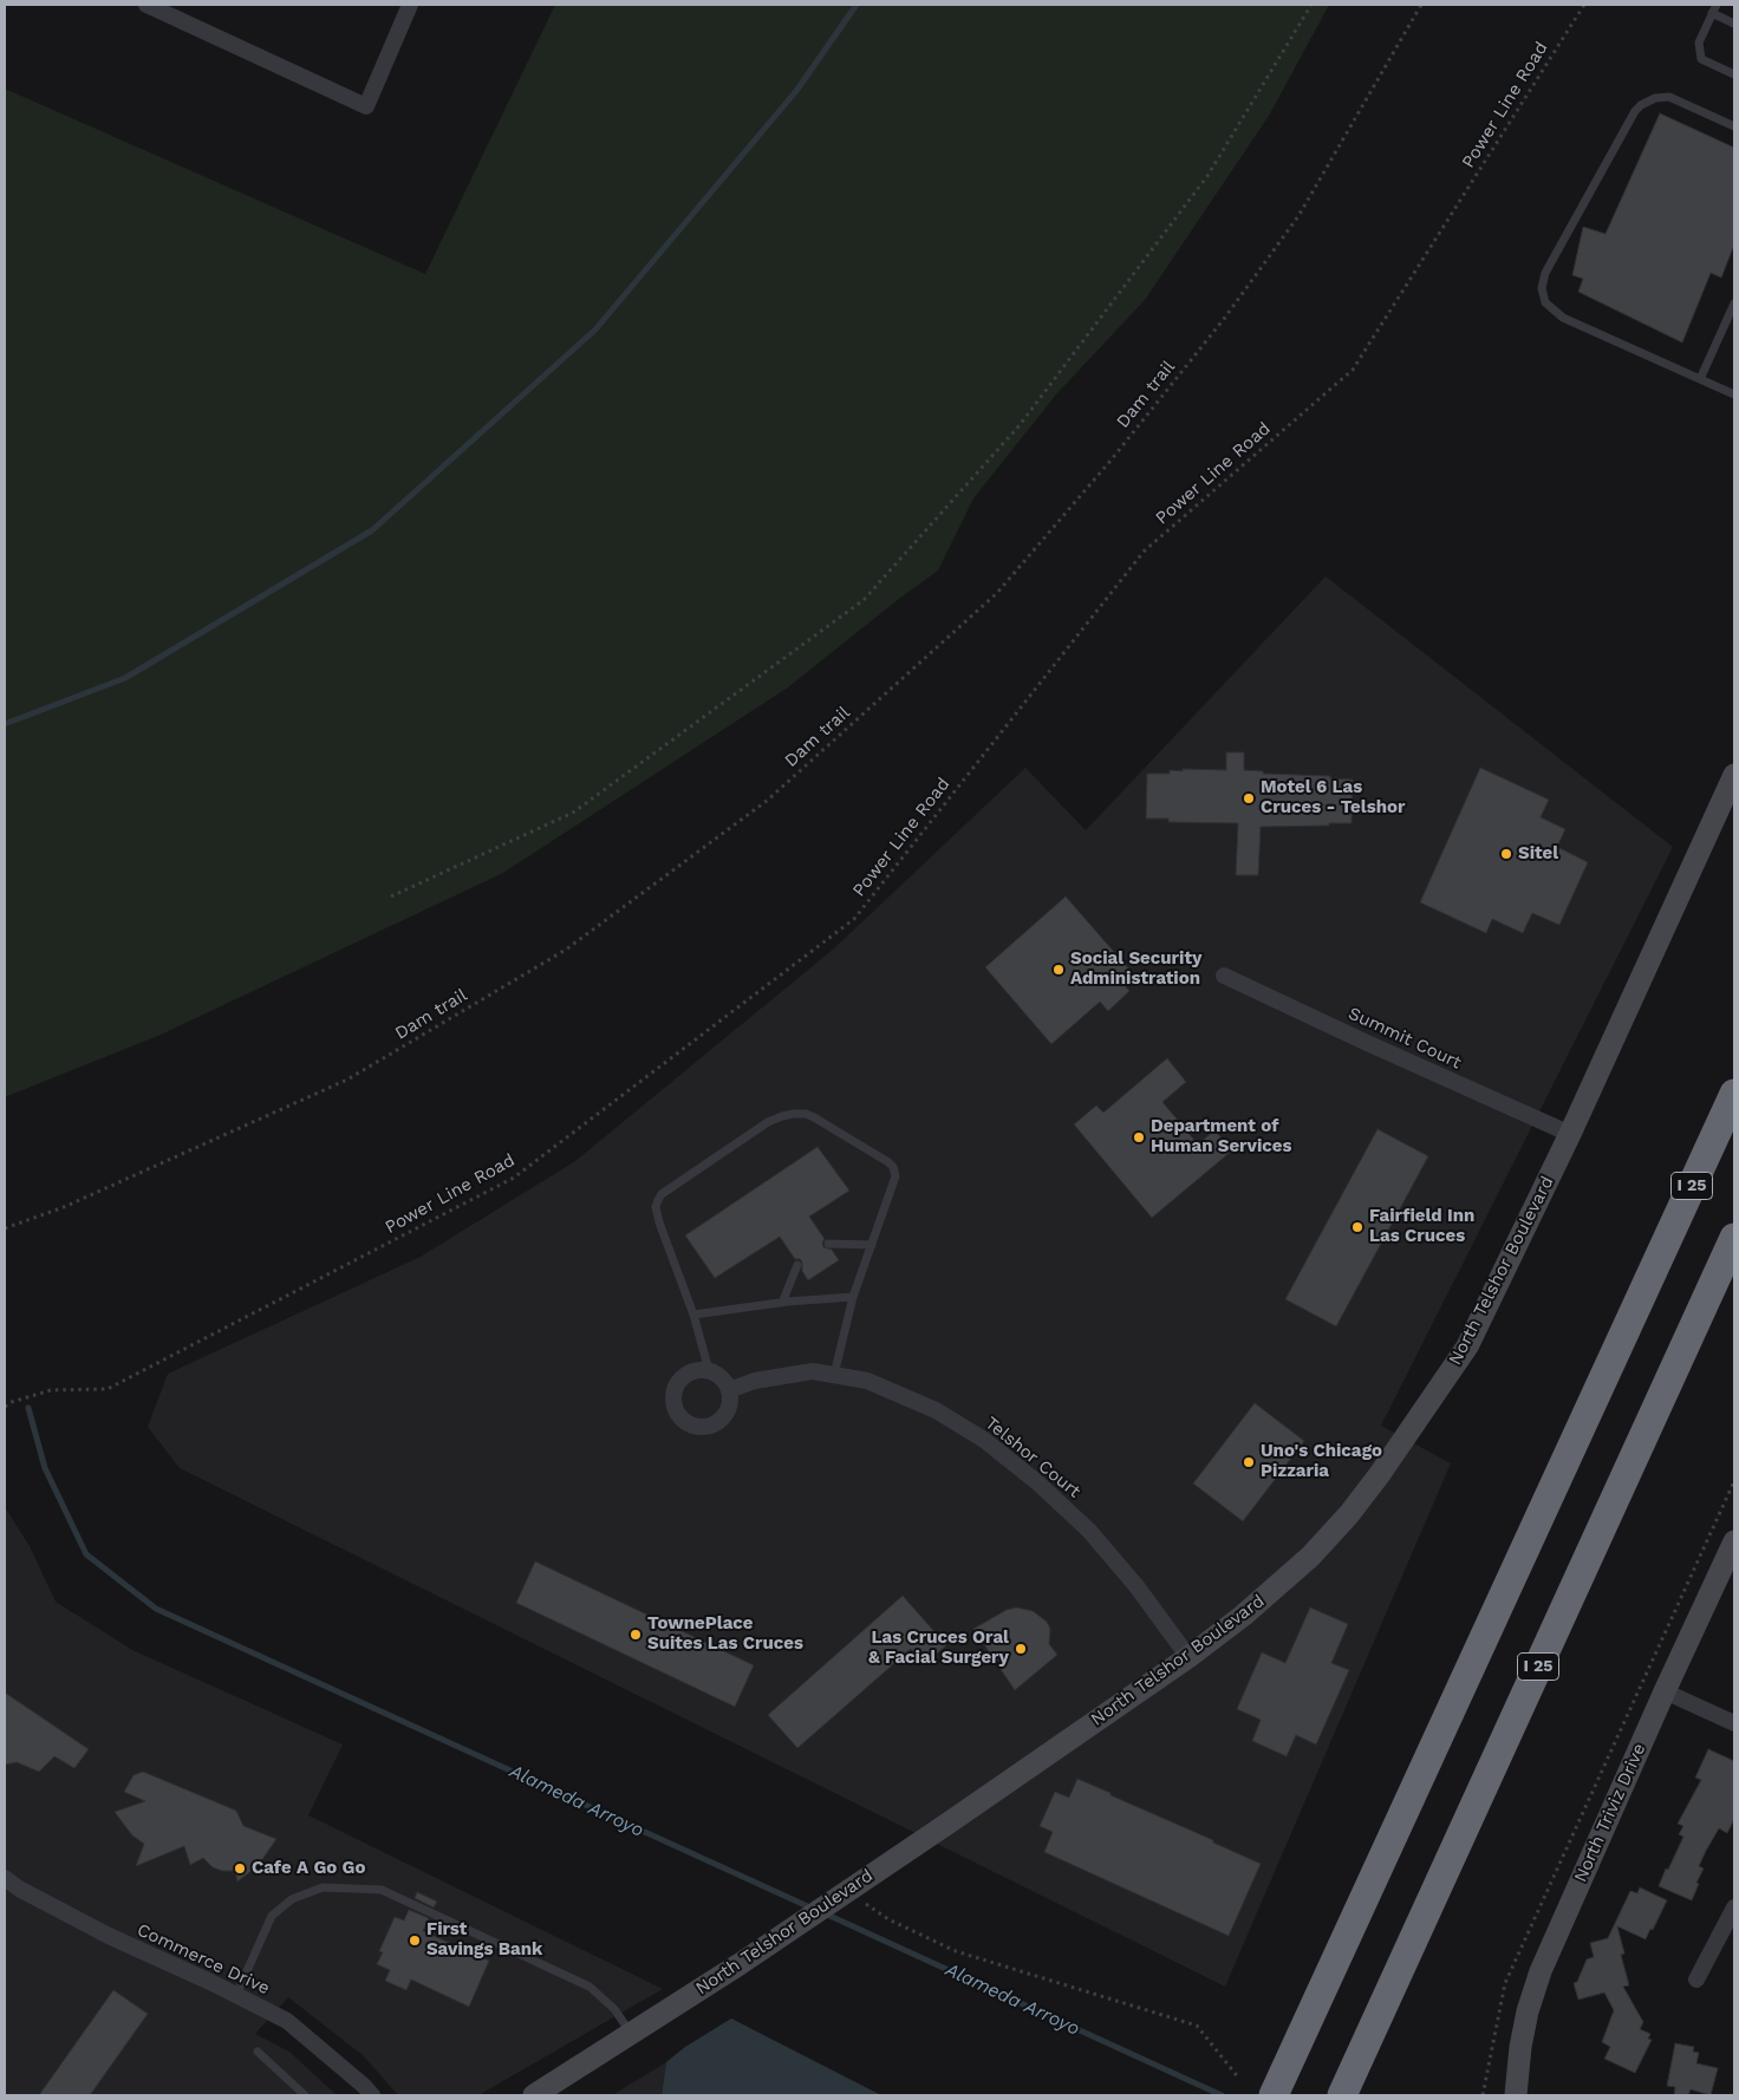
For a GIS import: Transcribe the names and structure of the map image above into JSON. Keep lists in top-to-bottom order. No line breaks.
{"streets":{"highway":["I 25"],"main road":["North Telshor Boulevard","North Triviz Drive"],"street":["Summit Court","Telshor Court","Commerce Drive"],"path":["Power Line Road","Dam trail"]},"crossings":[["Summit Court","North Telshor Boulevard"],["North Telshor Boulevard","Telshor Court"]],"water":["Alameda Arroyo"],"places":["Motel 6 Las Cruces - Telshor","Sitel","Social Security Administration","Department of Human Services","Fairfield Inn Las Cruces","Uno's Chicago Pizzaria","TownePlace Suites Las Cruces","Las Cruces Oral & Facial Surgery","Cafe A Go Go","First Savings Bank"]}
